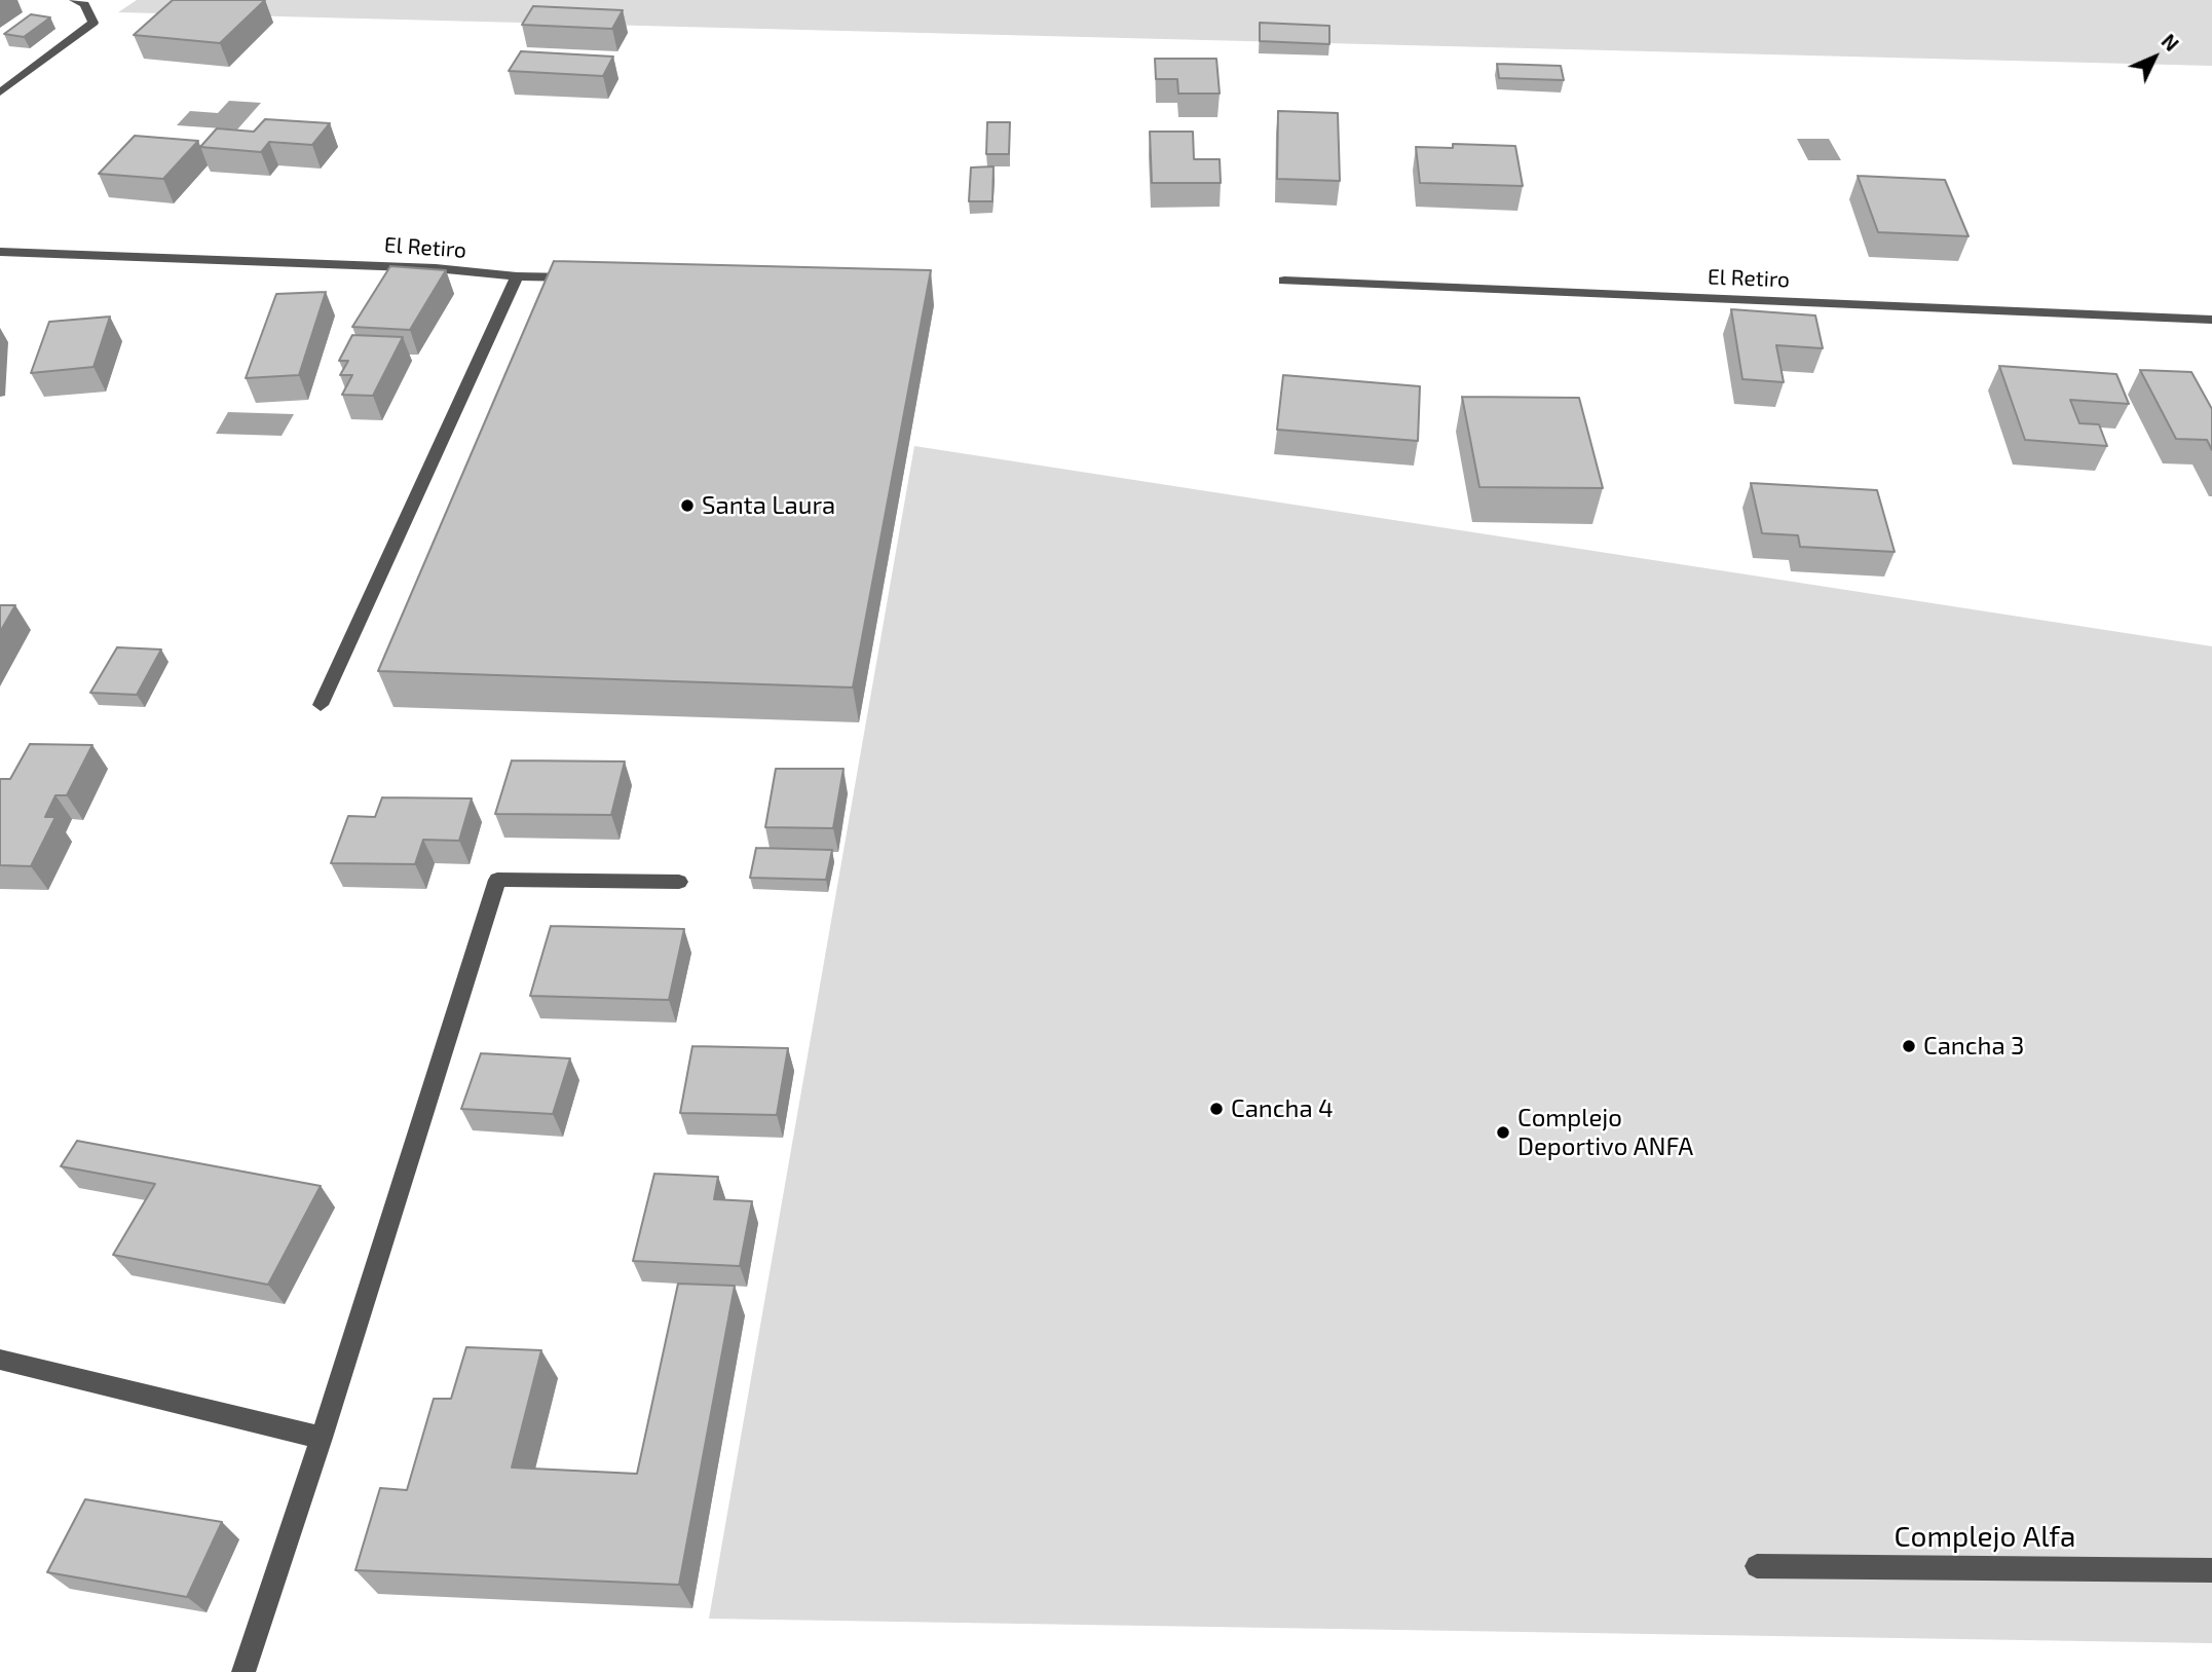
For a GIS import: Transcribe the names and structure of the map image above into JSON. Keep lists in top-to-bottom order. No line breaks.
{"streets":{"street":["El Retiro","Complejo Alfa"]},"places":["Santa Laura","Cancha 3","Cancha 4","Complejo Deportivo ANFA"],"north":"top right"}
